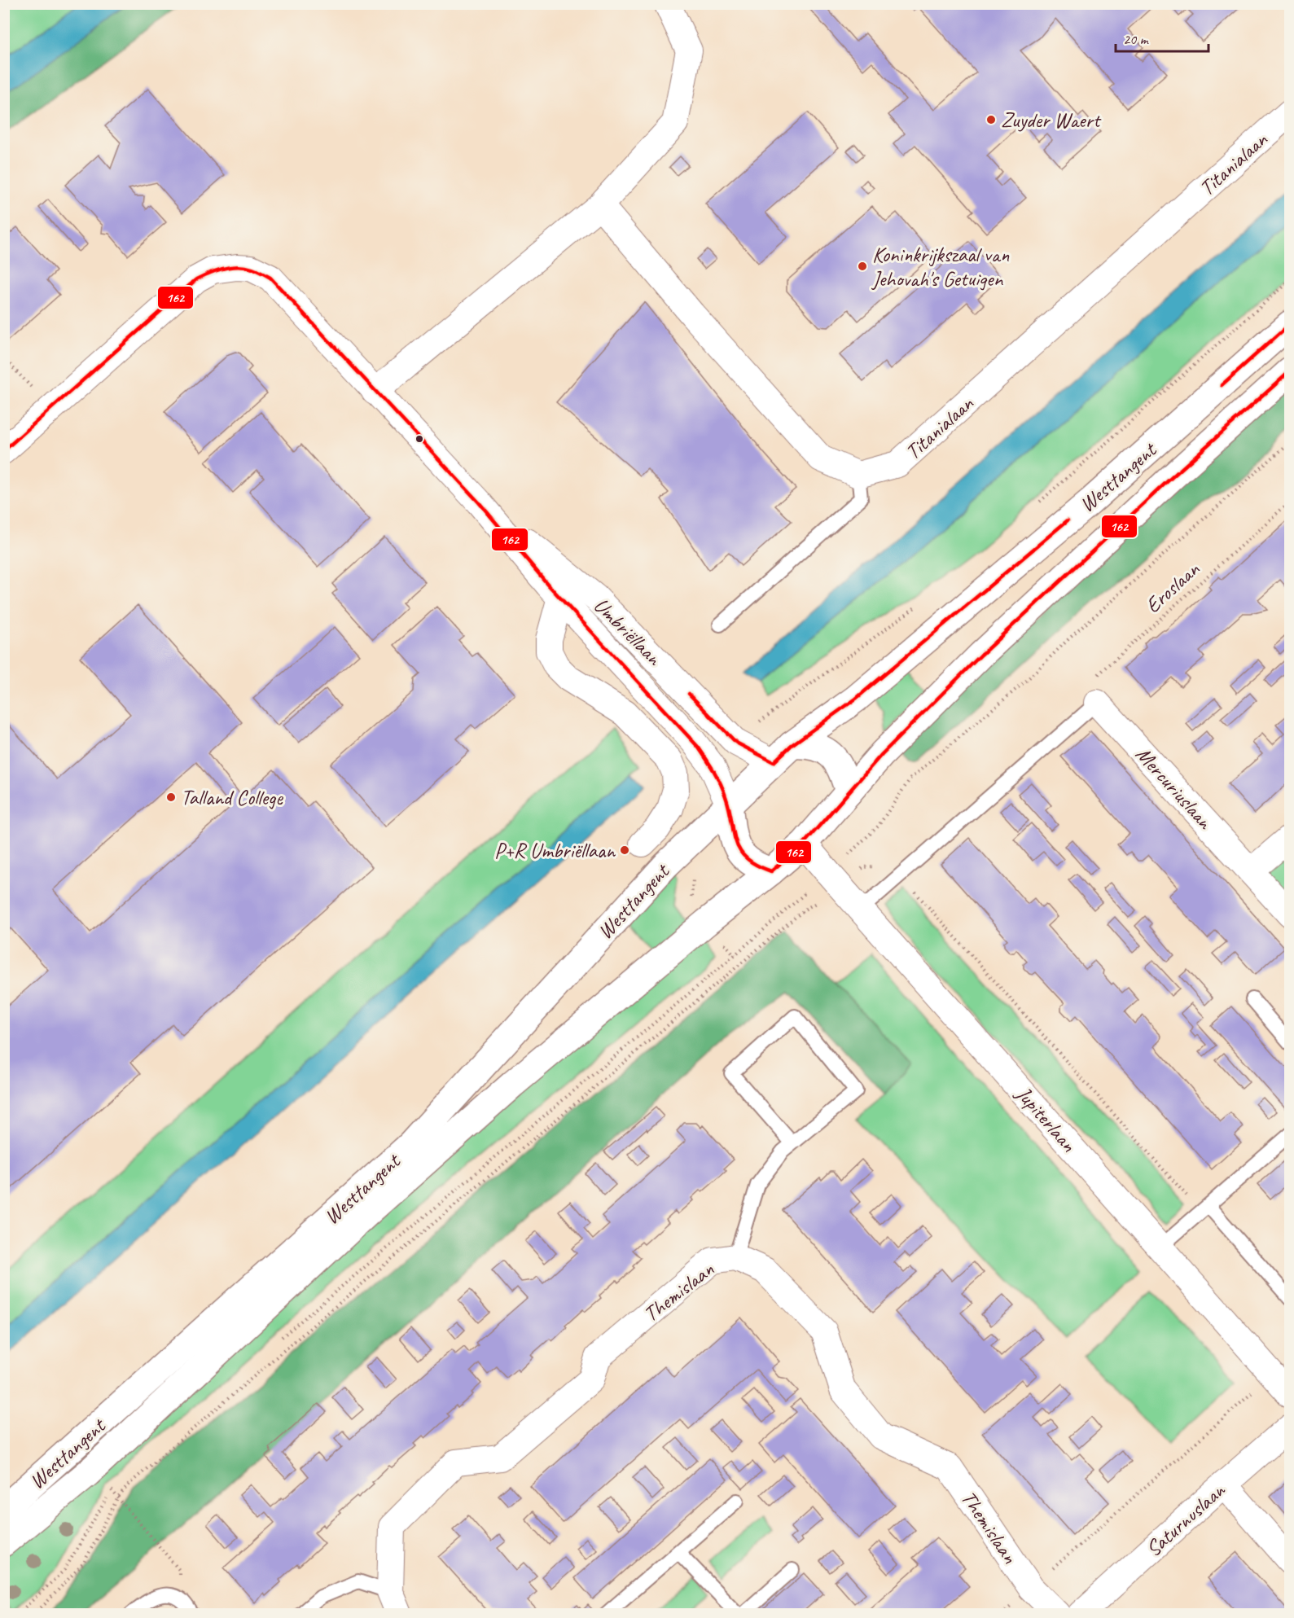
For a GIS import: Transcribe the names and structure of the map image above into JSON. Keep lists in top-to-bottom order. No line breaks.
{"streets":{"main road":["Westtangent"],"street":["Titanialaan","Umbriëllaan","Mercuriuslaan","Jupiterlaan","Themislaan","Saturnuslaan"],"path":["Eroslaan"]},"crossings":[["Westtangent","Umbriëllaan"],["Westtangent","Jupiterlaan"],["Eroslaan","Mercuriuslaan"]],"places":["Zuyder Waert","Koninkrijkszaal van Jehovah's Getuigen","Talland College","P+R Umbriëllaan"],"lines":["transit line 162"],"scale_bar":"20 m"}
